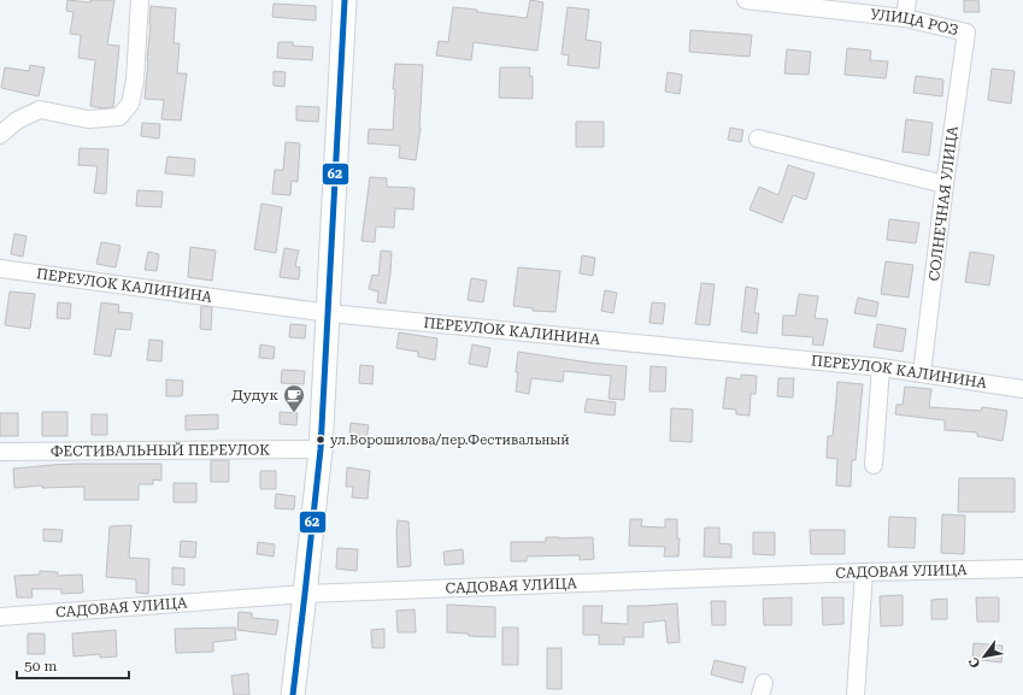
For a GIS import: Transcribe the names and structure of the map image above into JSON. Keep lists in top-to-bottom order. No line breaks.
{"streets":{"street":["УЛИЦА РОЗ","СОЛНЕЧНАЯ УЛИЦА","ПЕРЕУЛОК КАЛИНИНА","ФЕСТИВАЛЬНЫЙ ПЕРЕУЛОК","САДОВАЯ УЛИЦА"]},"crossings":[["УЛИЦА РОЗ","СОЛНЕЧНАЯ УЛИЦА"],["СОЛНЕЧНАЯ УЛИЦА","ПЕРЕУЛОК КАЛИНИНА"]],"places":{"cafe":["Дудук"],"other":["ул.Ворошилова/пер.Фестивальный"]},"lines":["transit line 62"],"scale_bar":"50 m","north":"bottom left"}
